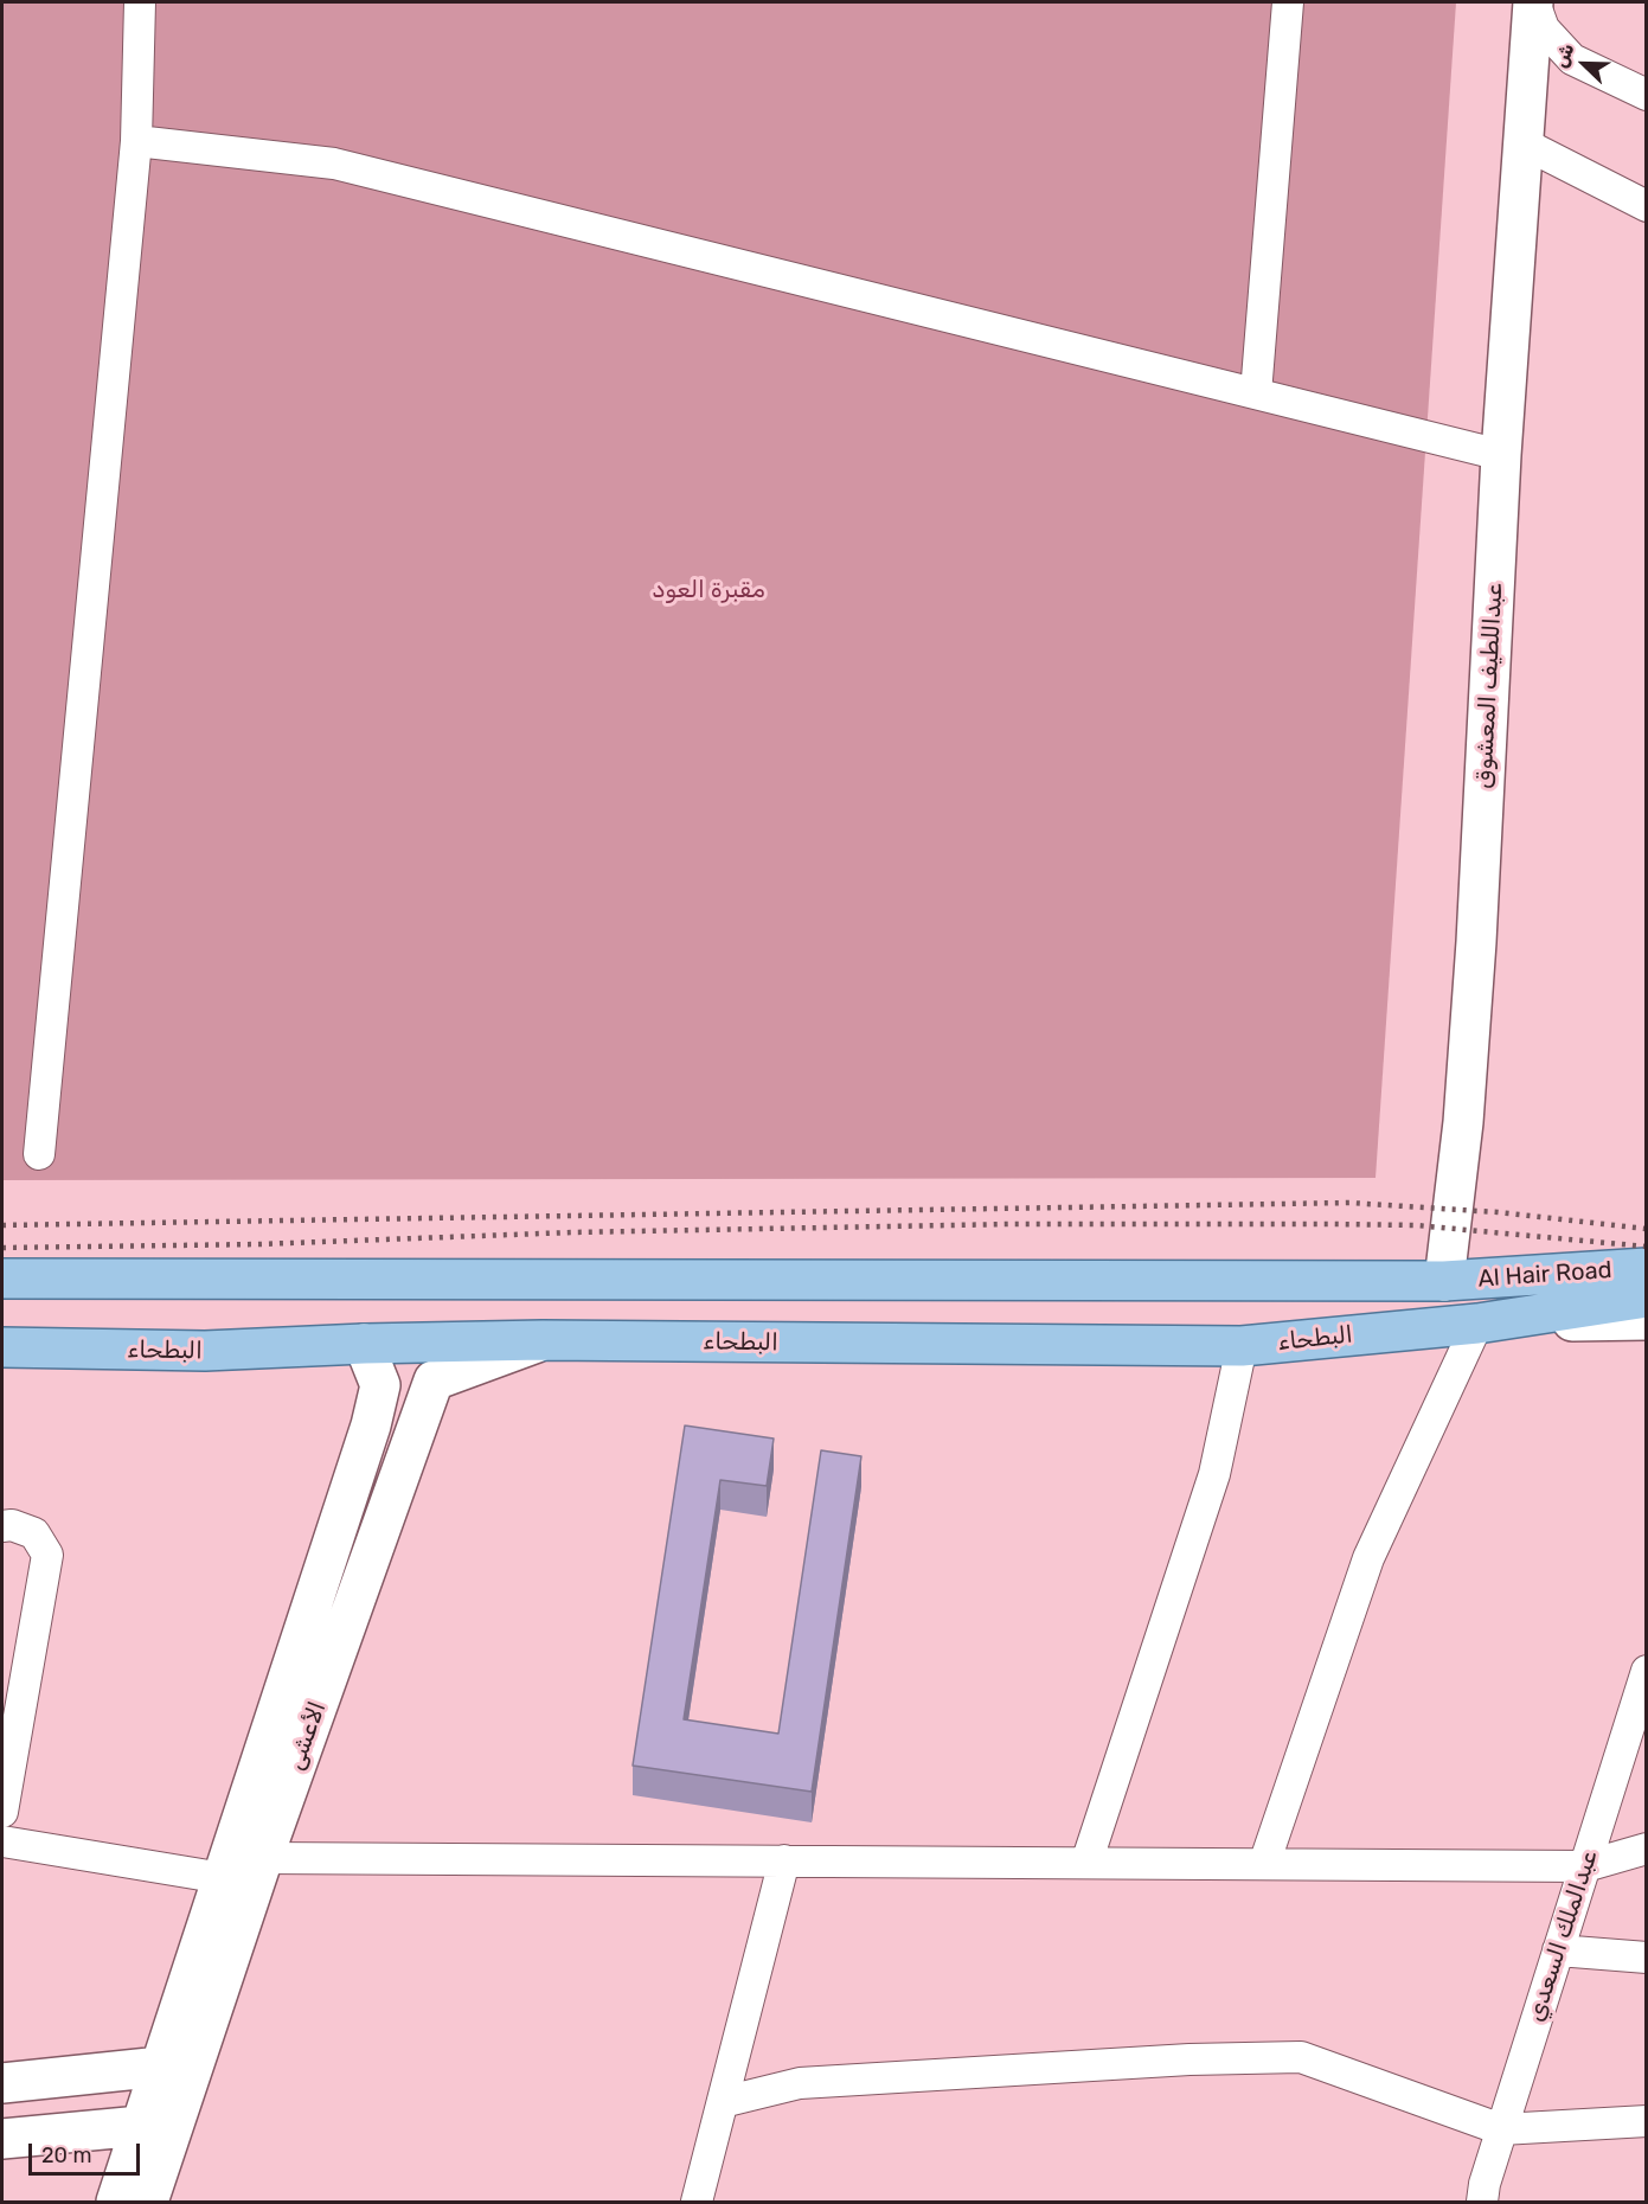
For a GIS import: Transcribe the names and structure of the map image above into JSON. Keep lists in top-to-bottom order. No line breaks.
{"streets":{"main road":["Al Hair Road","البطحاء"],"street":["عبداللطيف المعشوق","الأعشى","عبدالملك السعدي"]},"crossings":[["عبداللطيف المعشوق","Al Hair Road"],["البطحاء","الأعشى"]],"parks":["مقبرة العود"],"scale_bar":"20 m","north":"top left"}
